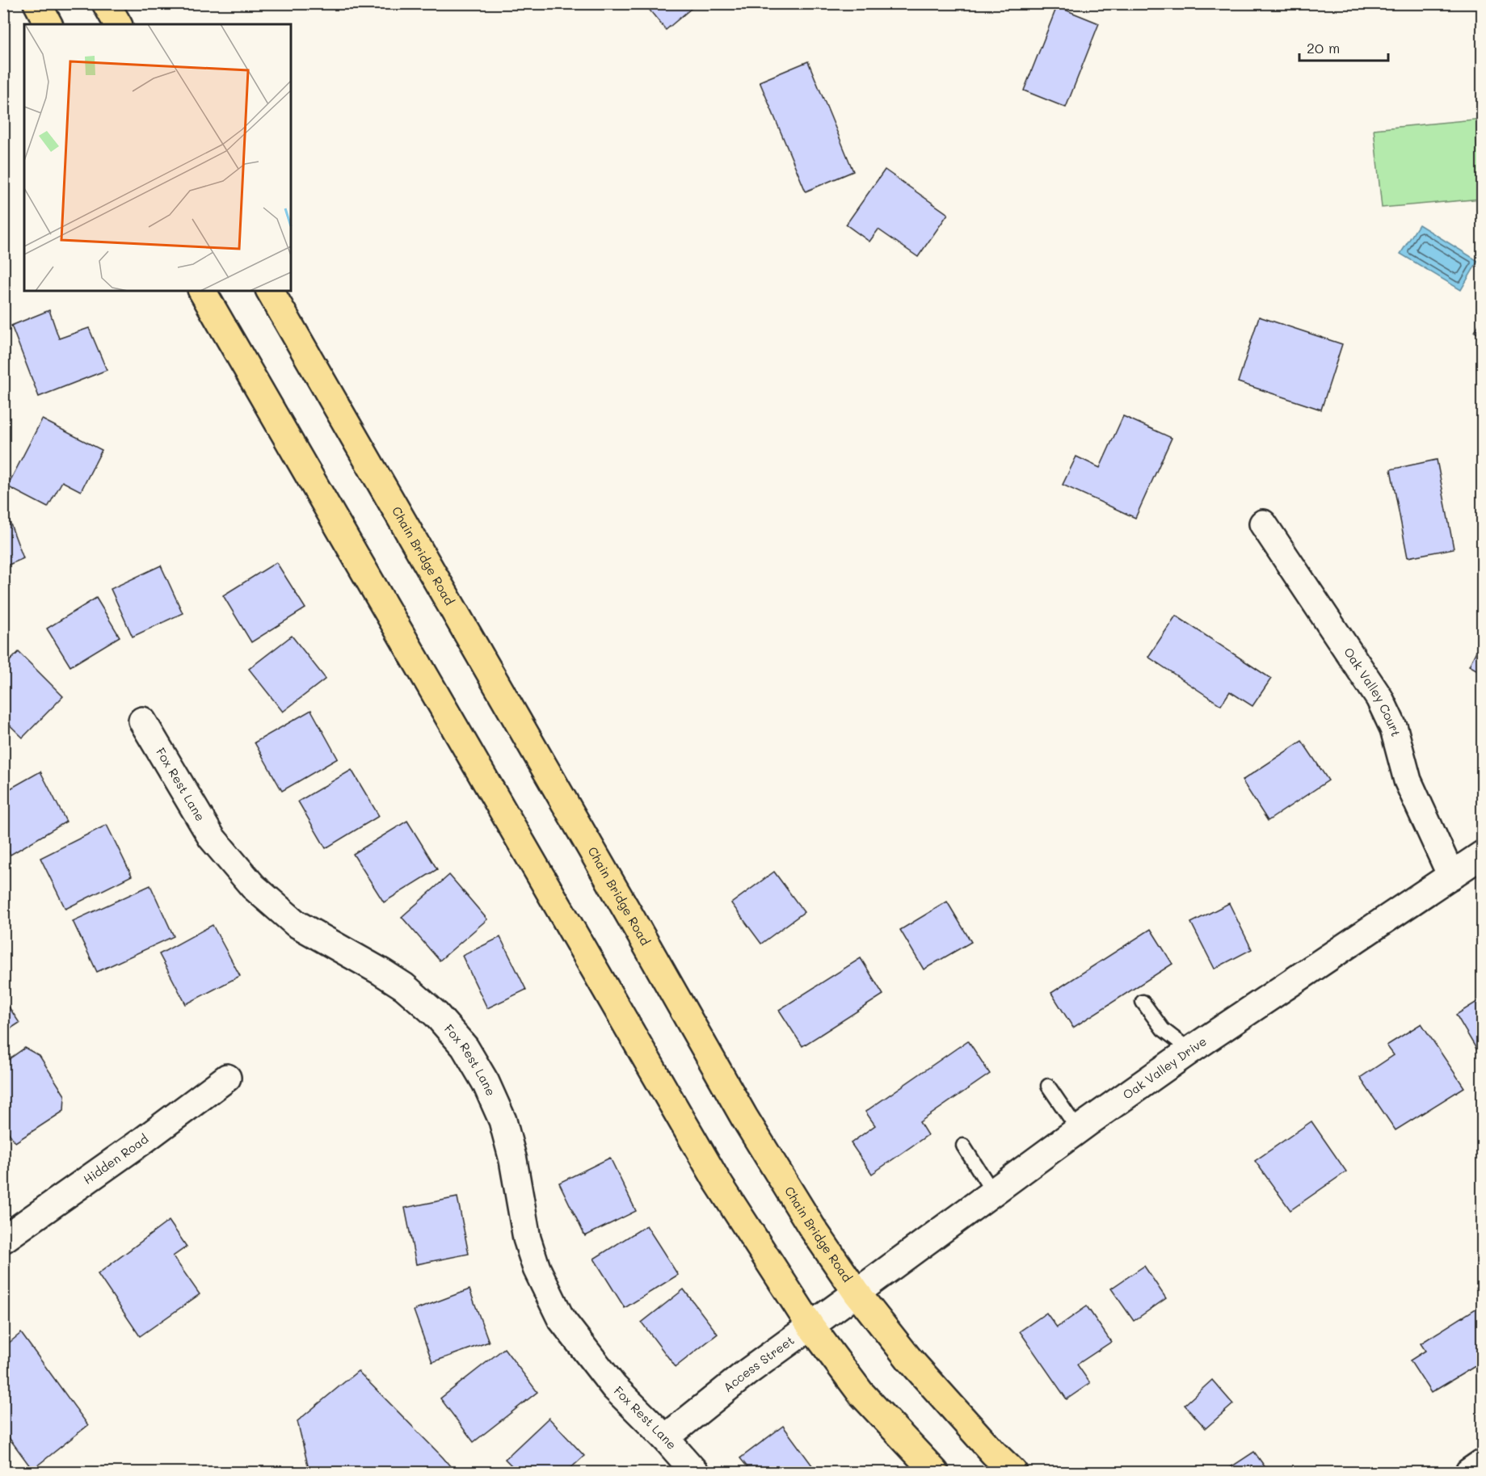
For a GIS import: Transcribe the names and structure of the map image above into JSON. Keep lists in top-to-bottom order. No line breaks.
{"streets":{"main road":["Chain Bridge Road"],"street":["Oak Valley Court","Fox Rest Lane","Oak Valley Drive","Hidden Road","Access Street"]},"crossings":[["Chain Bridge Road","Oak Valley Drive"],["Chain Bridge Road","Access Street"],["Oak Valley Court","Oak Valley Drive"],["Fox Rest Lane","Access Street"],["Oak Valley Drive","Access Street"]],"scale_bar":"20 m"}
